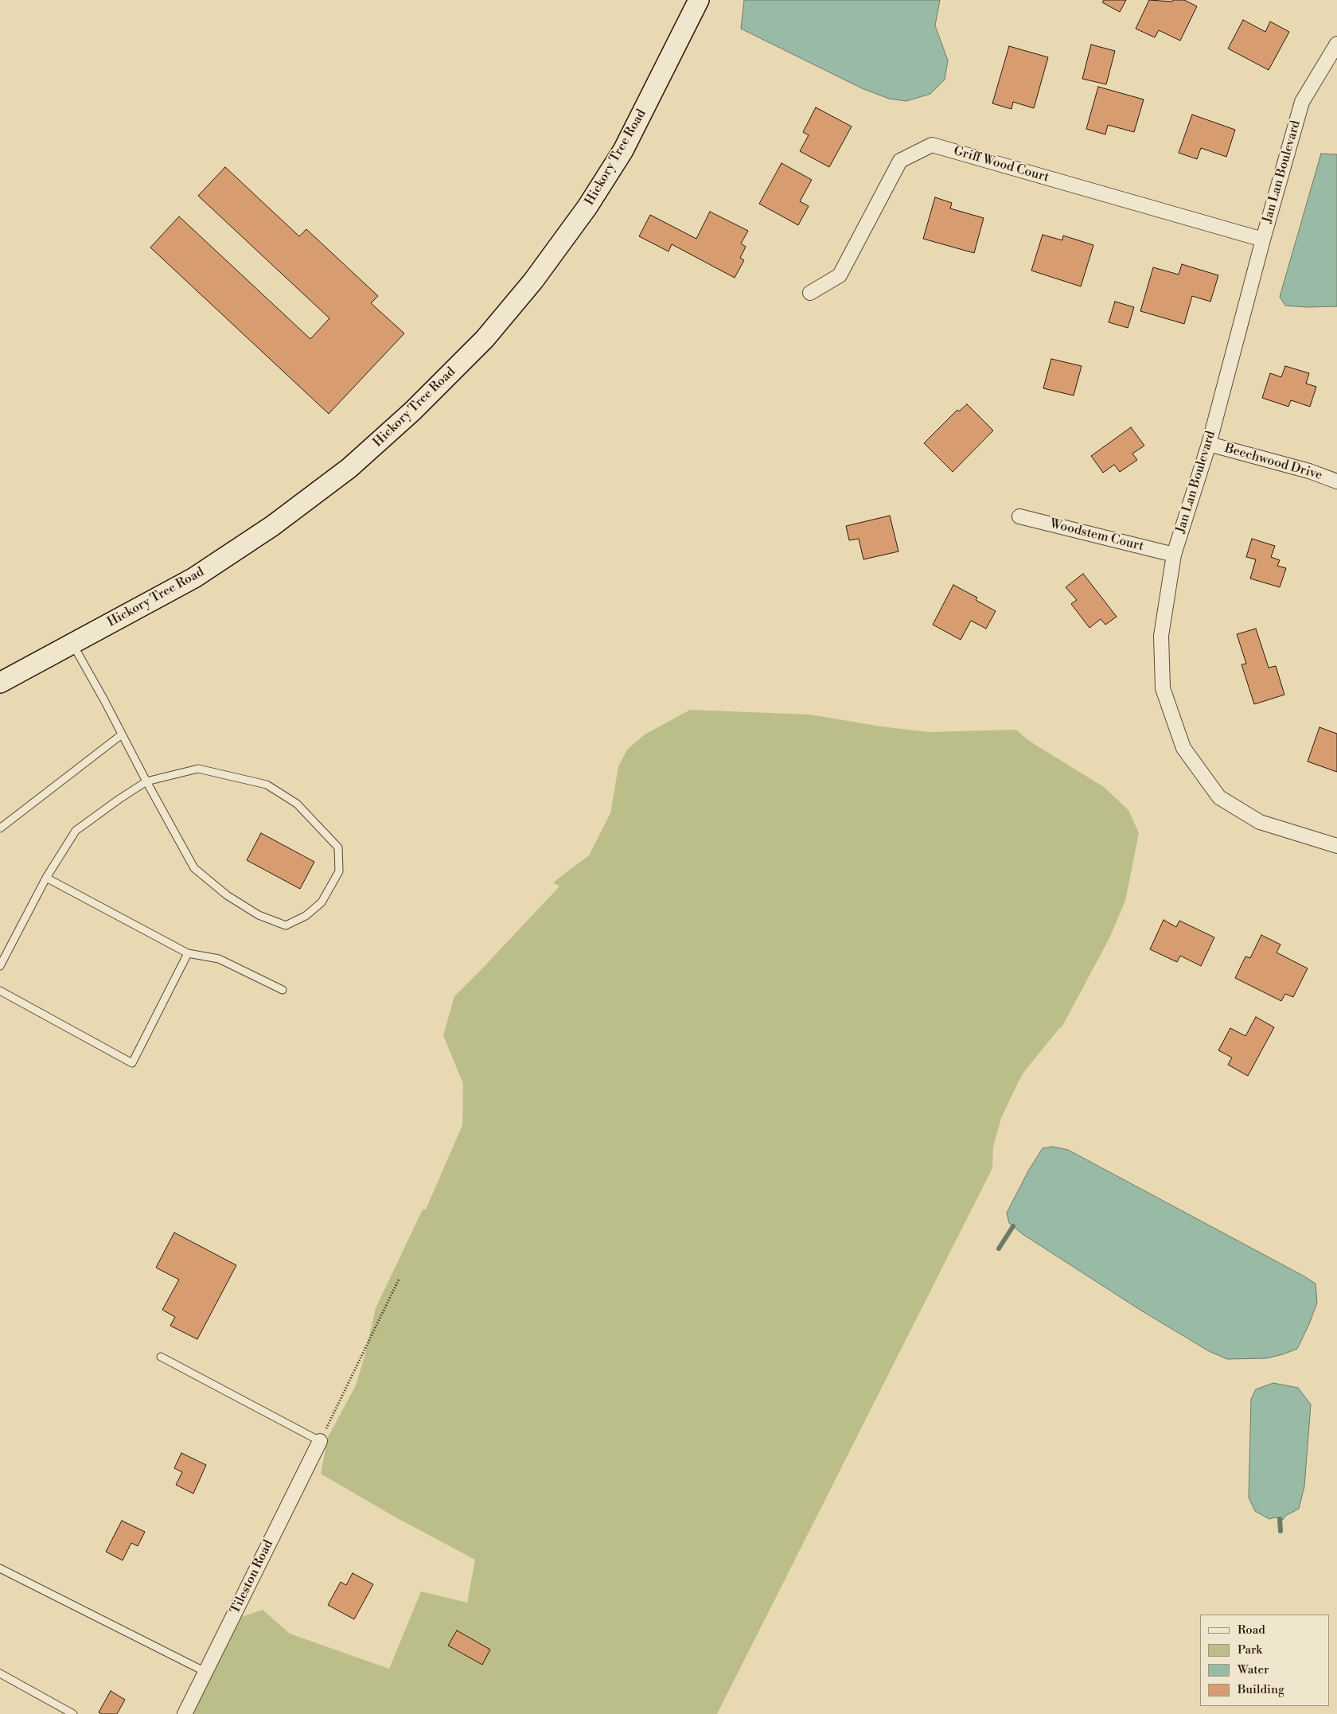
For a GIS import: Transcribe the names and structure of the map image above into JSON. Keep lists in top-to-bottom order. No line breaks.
{"streets":{"street":["Hickory Tree Road","Griff Wood Court","Jan Lan Boulevard","Beechwood Drive","Woodstem Court","Tileston Road"]},"crossings":[["Griff Wood Court","Jan Lan Boulevard"],["Jan Lan Boulevard","Beechwood Drive"],["Jan Lan Boulevard","Woodstem Court"]],"legend":["Road","Park","Water","Building"]}
